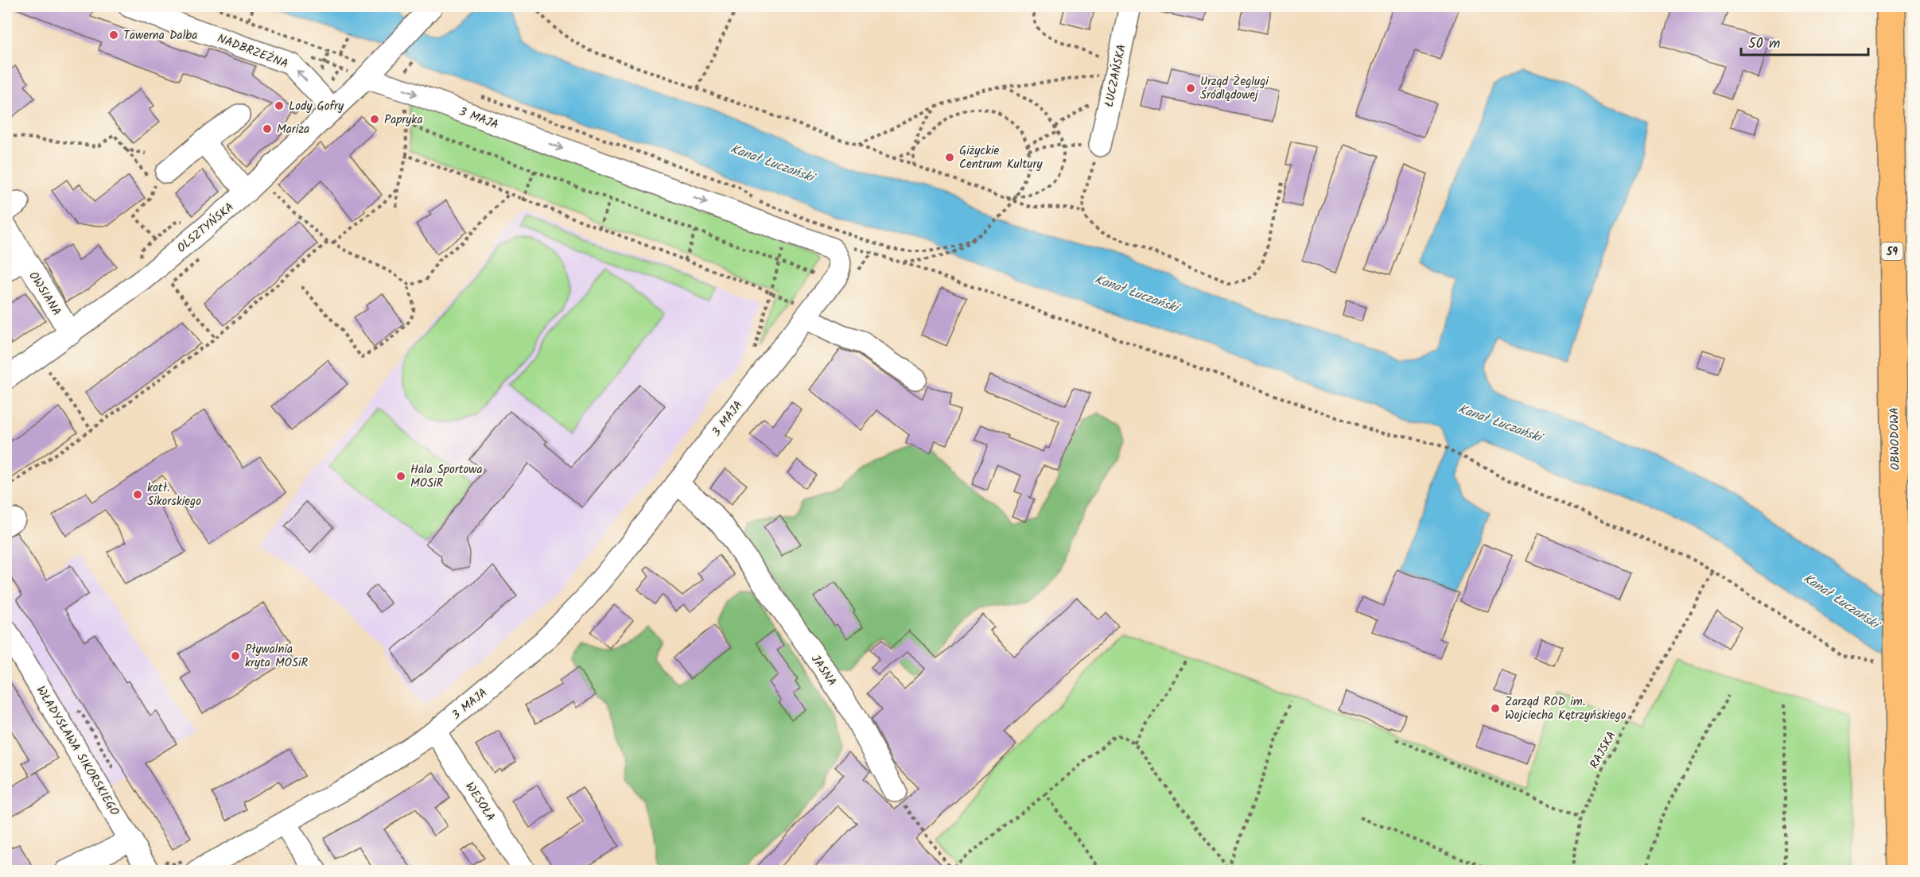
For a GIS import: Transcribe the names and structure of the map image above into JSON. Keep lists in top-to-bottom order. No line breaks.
{"streets":{"main road":["59","OBWODOWA"],"street":["NADBRZEŻNA","ŁUCZAŃSKA","3 MAJA","OLSZTYŃSKA","OWSIANA","JASNA","WŁADYSŁAWA SIKORSKIEGO","WESOŁA"],"path":["RAJSKA"]},"crossings":[["NADBRZEŻNA","OLSZTYŃSKA"],["3 MAJA","OLSZTYŃSKA"],["3 MAJA","JASNA"],["3 MAJA","WESOŁA"],["OLSZTYŃSKA","OWSIANA"]],"one_way":["NADBRZEŻNA"],"water":["Kanał Łuczański"],"places":["Tawerna Dalba","Urząd Żeglugi Śródlądowej","Lody Gofry","Papryka","Mariza","Giżyckie Centrum Kultury","Hala Sportowa MOSiR","kotł. Sikorskiego","Pływalnia kryta MOSiR","Zarząd ROD im. Wojciecha Kętrzyńskiego"],"scale_bar":"50 m"}
